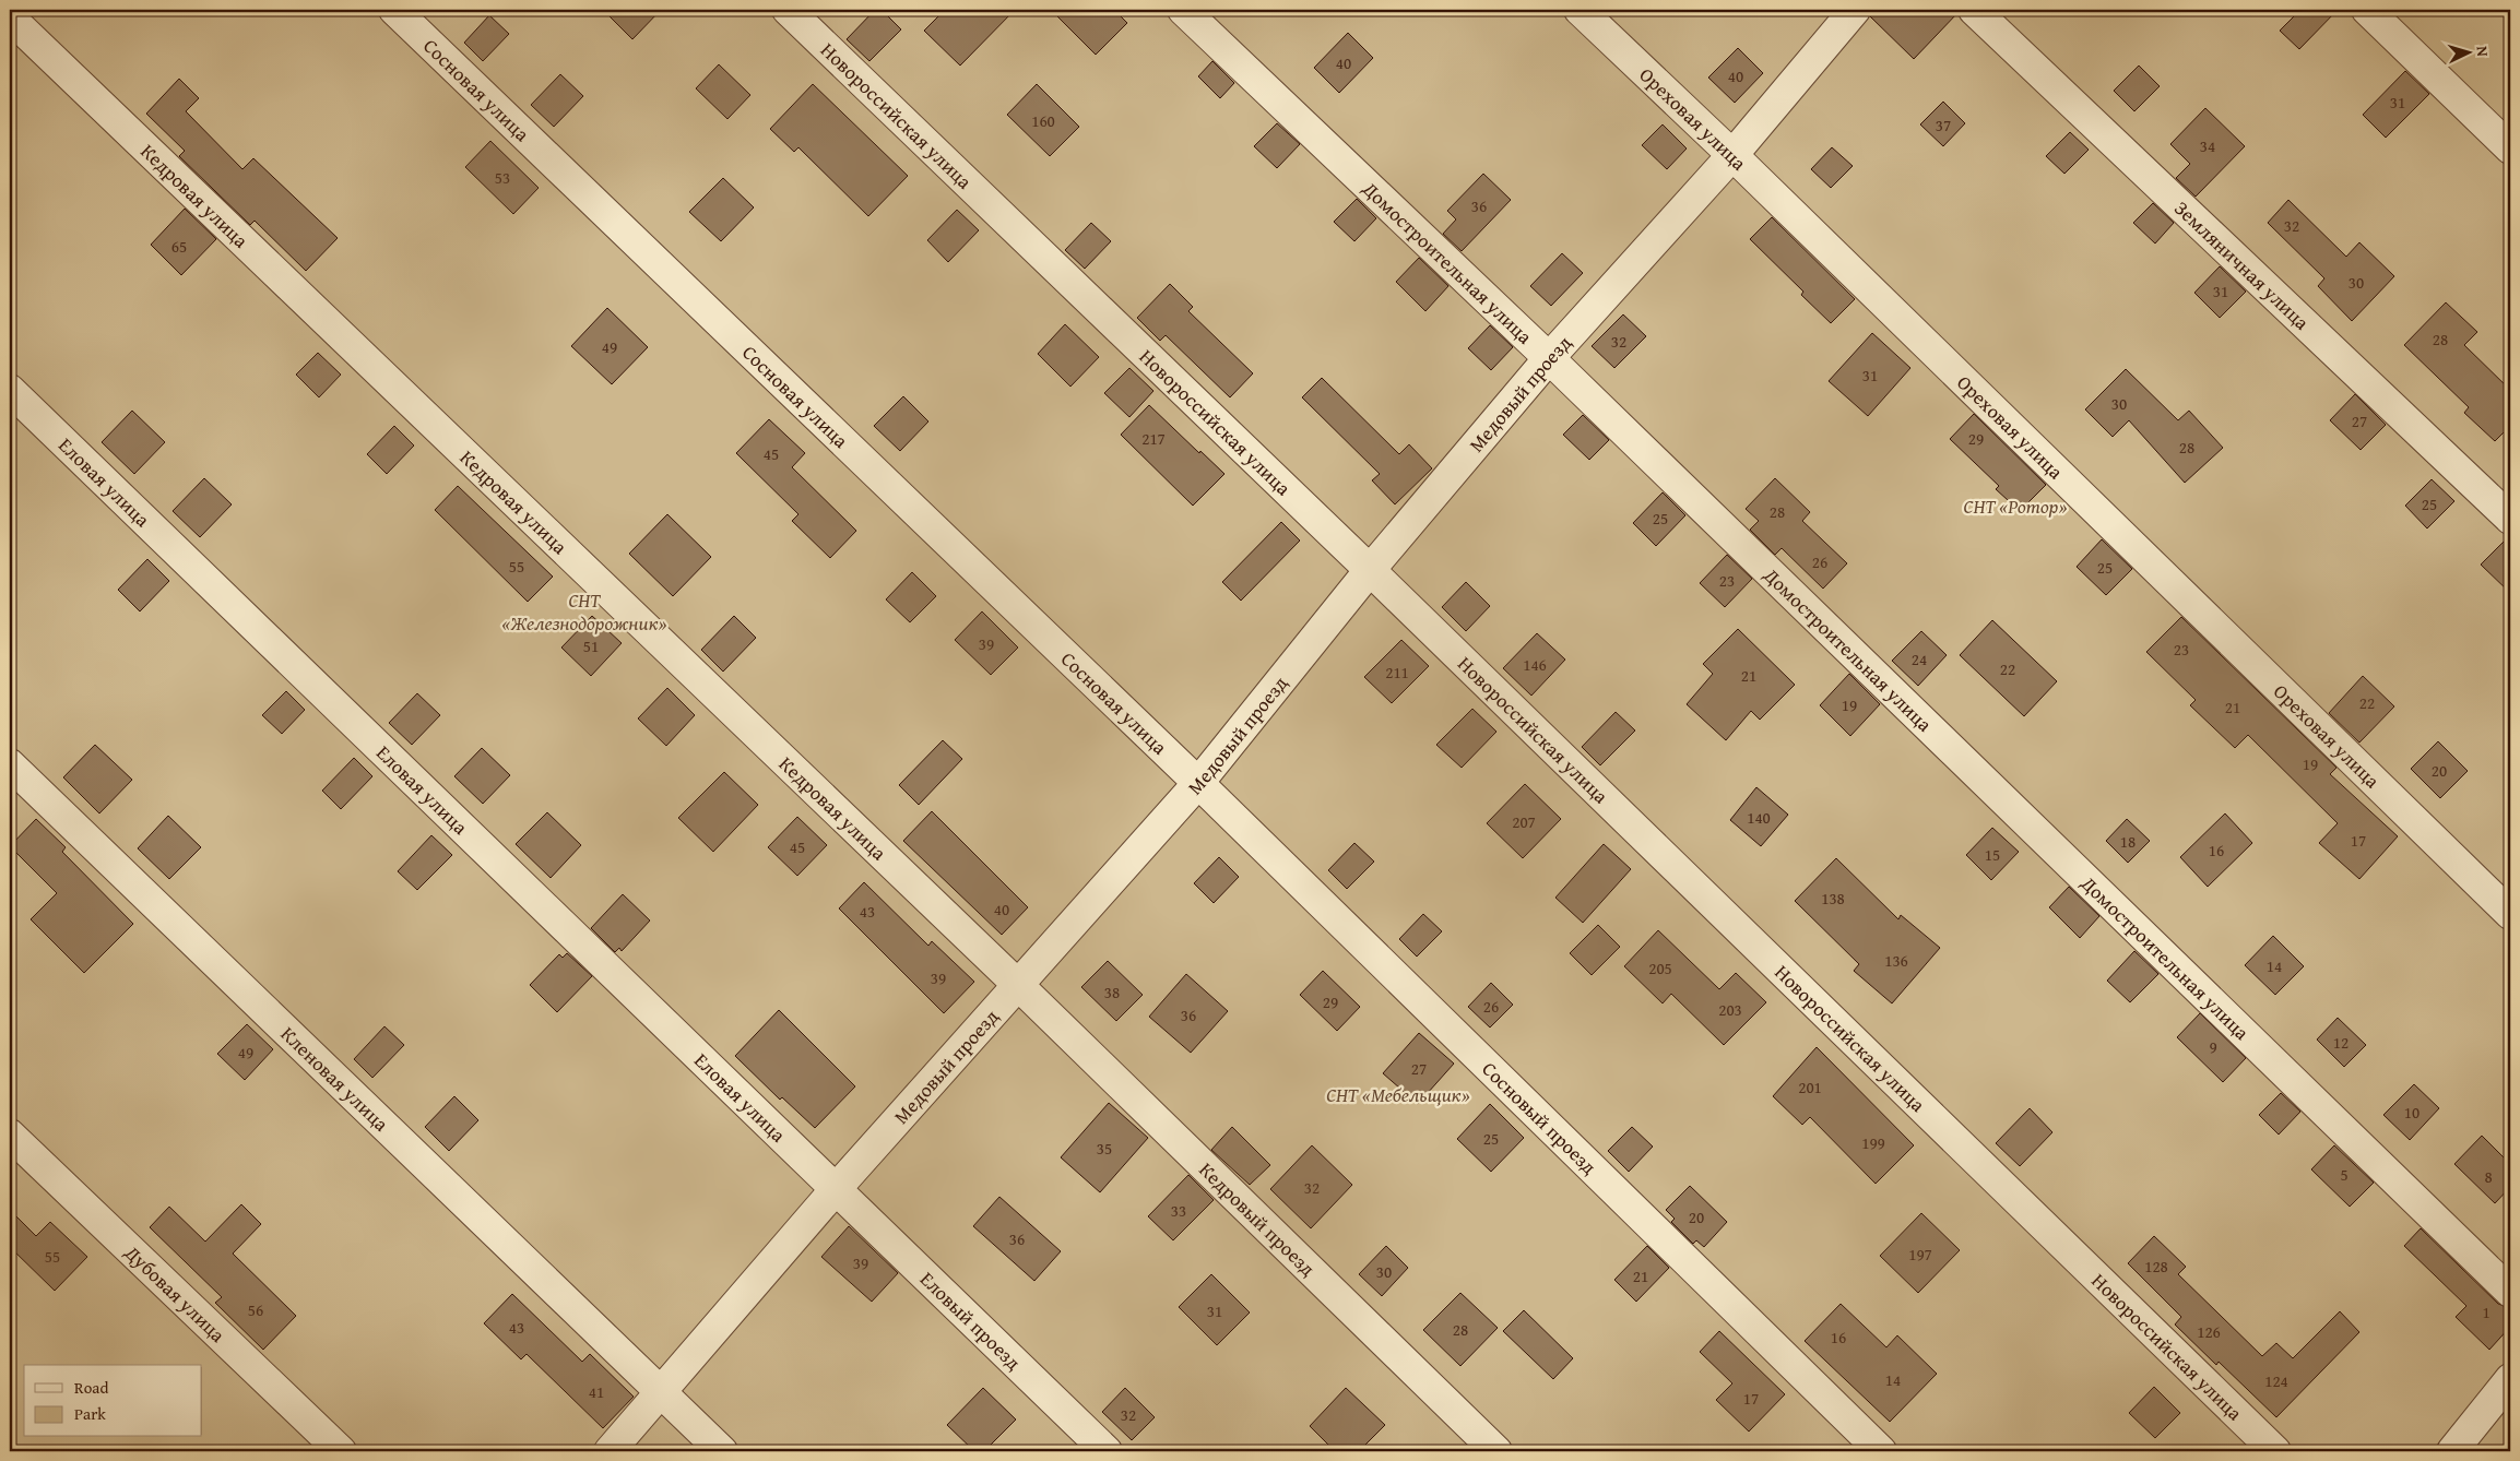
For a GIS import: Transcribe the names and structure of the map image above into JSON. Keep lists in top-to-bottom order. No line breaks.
{"streets":{"street":["Сосновая улица","Новороссийская улица","Ореховая улица","Кедровая улица","Домостроительная улица","Земляничная улица","Медовый проезд","Еловая улица","Кленовая улица","Сосновый проезд","Кедровый проезд","Дубовая улица","Еловый проезд"]},"crossings":[["Сосновая улица","Медовый проезд"],["Сосновая улица","Сосновый проезд"],["Новороссийская улица","Медовый проезд"],["Ореховая улица","Медовый проезд"],["Кедровая улица","Медовый проезд"],["Кедровая улица","Кедровый проезд"],["Домостроительная улица","Медовый проезд"],["Медовый проезд","Еловая улица"],["Медовый проезд","Кленовая улица"],["Медовый проезд","Сосновый проезд"],["Медовый проезд","Кедровый проезд"],["Медовый проезд","Еловый проезд"],["Еловая улица","Еловый проезд"]],"parks":["СНТ «Ротор»","СНТ «Железнодорожник»","СНТ «Мебельщик»"],"house_numbers":["40","40","31","160","37","34","53","36","32","65","30","31","28","32","49","31","30","27","217","29","28","45","25","28","25","26","55","25","23","39","51","23","24","146","22","211","21","22","19","21","19","20","140","207","17","18","45","16","15","138","40","43","136","14","205","39","38","29","26","203","36","12","9","49","27","201","10","25","199","35","5","8","32","33","20","36","197","55","39","128","30","21","56","31","1","43","28","126","16","14","124","41","17","32"],"legend":["Road","Park"],"north":"right"}
